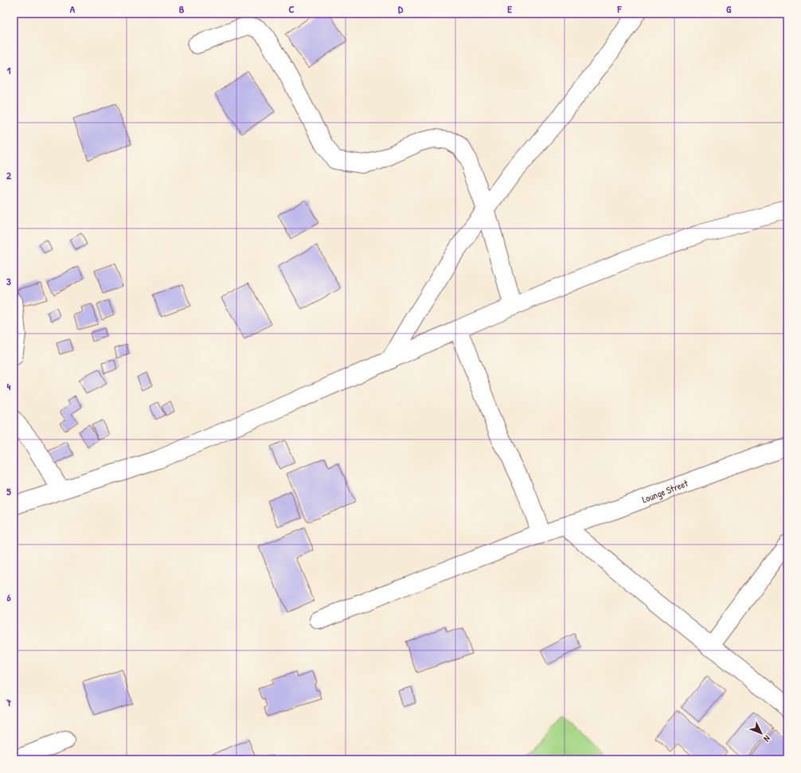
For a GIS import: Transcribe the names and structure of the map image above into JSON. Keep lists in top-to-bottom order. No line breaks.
{"streets":{"street":["Lounge Street"]},"north":"bottom right","grid":{"columns":["A","B","C","D","E","F","G"],"rows":["1","2","3","4","5","6","7"]}}
